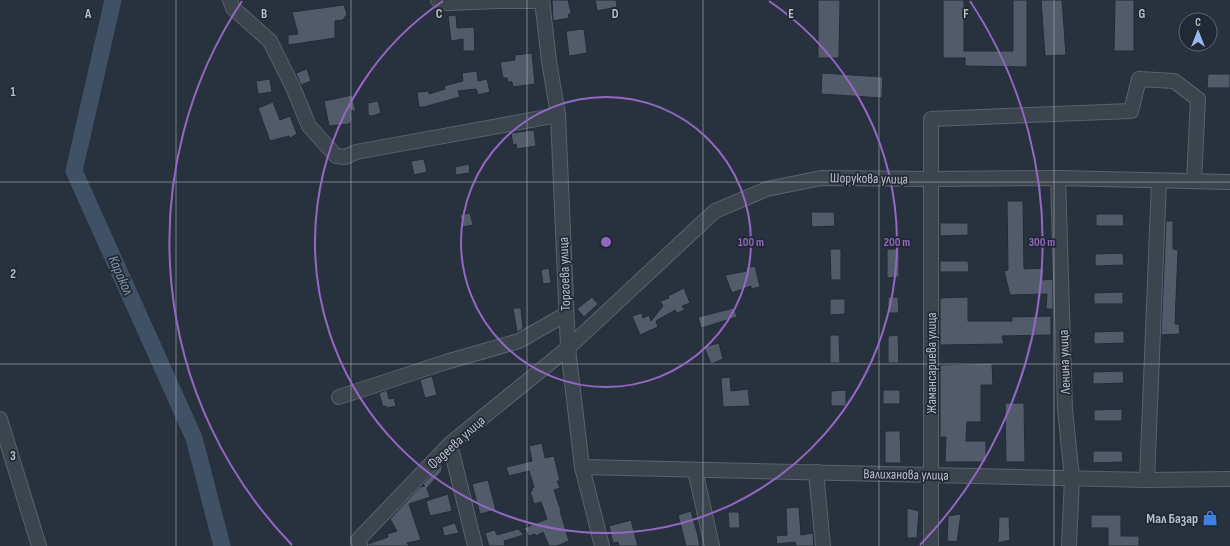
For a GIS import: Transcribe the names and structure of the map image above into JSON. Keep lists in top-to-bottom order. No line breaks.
{"streets":{"street":["Шорукова улица","Торгоева улица","Ленина улица","Жамансариева улица","Фадеева улица","Валиханова улица"]},"crossings":[["Шорукова улица","Торгоева улица"],["Шорукова улица","Ленина улица"],["Шорукова улица","Жамансариева улица"],["Шорукова улица","Фадеева улица"],["Торгоева улица","Фадеева улица"],["Торгоева улица","Валиханова улица"],["Ленина улица","Валиханова улица"],["Жамансариева улица","Валиханова улица"]],"water":["Каракол"],"places":{"shop":["Мал Базар"]},"north":"top","grid":{"columns":["A","B","C","D","E","F","G"],"rows":["1","2","3"]},"rings":["100 m","200 m","300 m"]}
